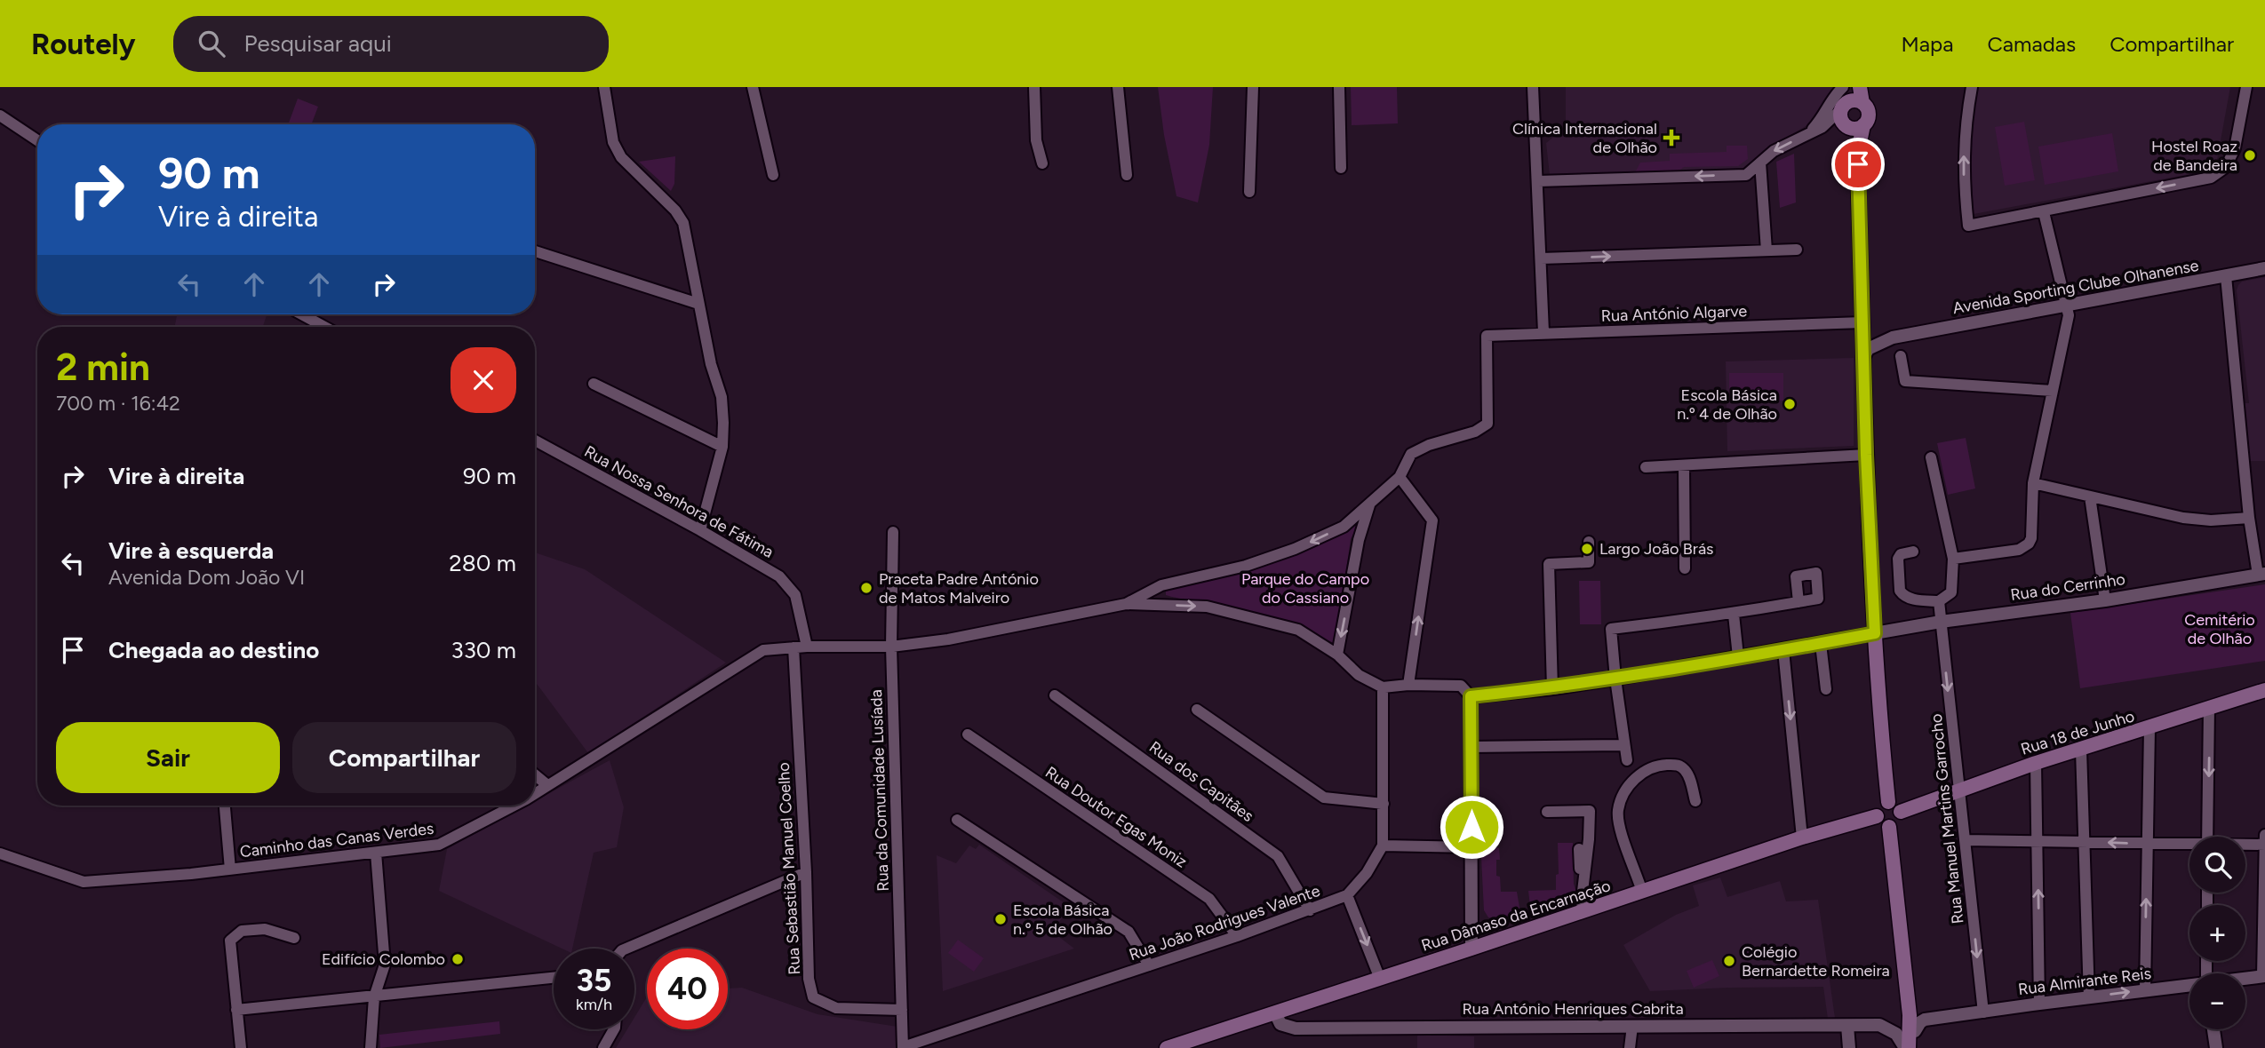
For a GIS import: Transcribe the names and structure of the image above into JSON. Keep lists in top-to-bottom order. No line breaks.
{"streets":{"main road":["Rua 18 de Junho","Rua Dâmaso da Encarnação"],"street":["Avenida Sporting Clube Olhanense","Rua António Algarve","Rua Nossa Senhora de Fátima","Rua do Cerrinho","Rua dos Capitães","Rua da Comunidade Lusíada","Rua Doutor Egas Moniz","Rua Manuel Martins Garrocho","Caminho das Canas Verdes","Rua Sebastião Manuel Coelho","Rua João Rodrigues Valente","Rua Almirante Reis","Rua António Henriques Cabrita"]},"crossings":[["Avenida Sporting Clube Olhanense","Rua António Algarve"],["Rua Nossa Senhora de Fátima","Caminho das Canas Verdes"],["Rua do Cerrinho","Rua Manuel Martins Garrocho"],["Rua 18 de Junho","Rua Manuel Martins Garrocho"],["Rua 18 de Junho","Rua Dâmaso da Encarnação"],["Rua dos Capitães","Rua João Rodrigues Valente"],["Rua da Comunidade Lusíada","Caminho das Canas Verdes"],["Rua da Comunidade Lusíada","Rua Sebastião Manuel Coelho"],["Rua da Comunidade Lusíada","Rua João Rodrigues Valente"],["Rua Doutor Egas Moniz","Rua João Rodrigues Valente"],["Rua Manuel Martins Garrocho","Rua Almirante Reis"],["Caminho das Canas Verdes","Rua Sebastião Manuel Coelho"],["Rua Dâmaso da Encarnação","Rua António Henriques Cabrita"]],"parks":["Parque do Campo do Cassiano","Cemitério de Olhão"],"places":{"health":["Clínica Internacional de Olhão"],"other":["Hostel Roaz de Bandeira","Escola Básica n.º 4 de Olhão","Largo João Brás","Praceta Padre António de Matos Malveiro","Escola Básica n.º 5 de Olhão","Edifício Colombo","Colégio Bernardette Romeira"]},"page":{"header":"Routely","search":"Pesquisar aqui","nav":["Mapa","Camadas","Compartilhar"],"turn":["90 m","Vire à direita"],"heading":["2 min","700 m · 16:42"],"list":[{"name":"Vire à direita","value":"90 m"},{"name":"Vire à esquerda","note":"Avenida Dom João VI","value":"280 m"},{"name":"Chegada ao destino","value":"330 m"}],"buttons":["Sair","Compartilhar"],"map_buttons":["+","−"],"speed":"35 km/h","limit":"40"}}
